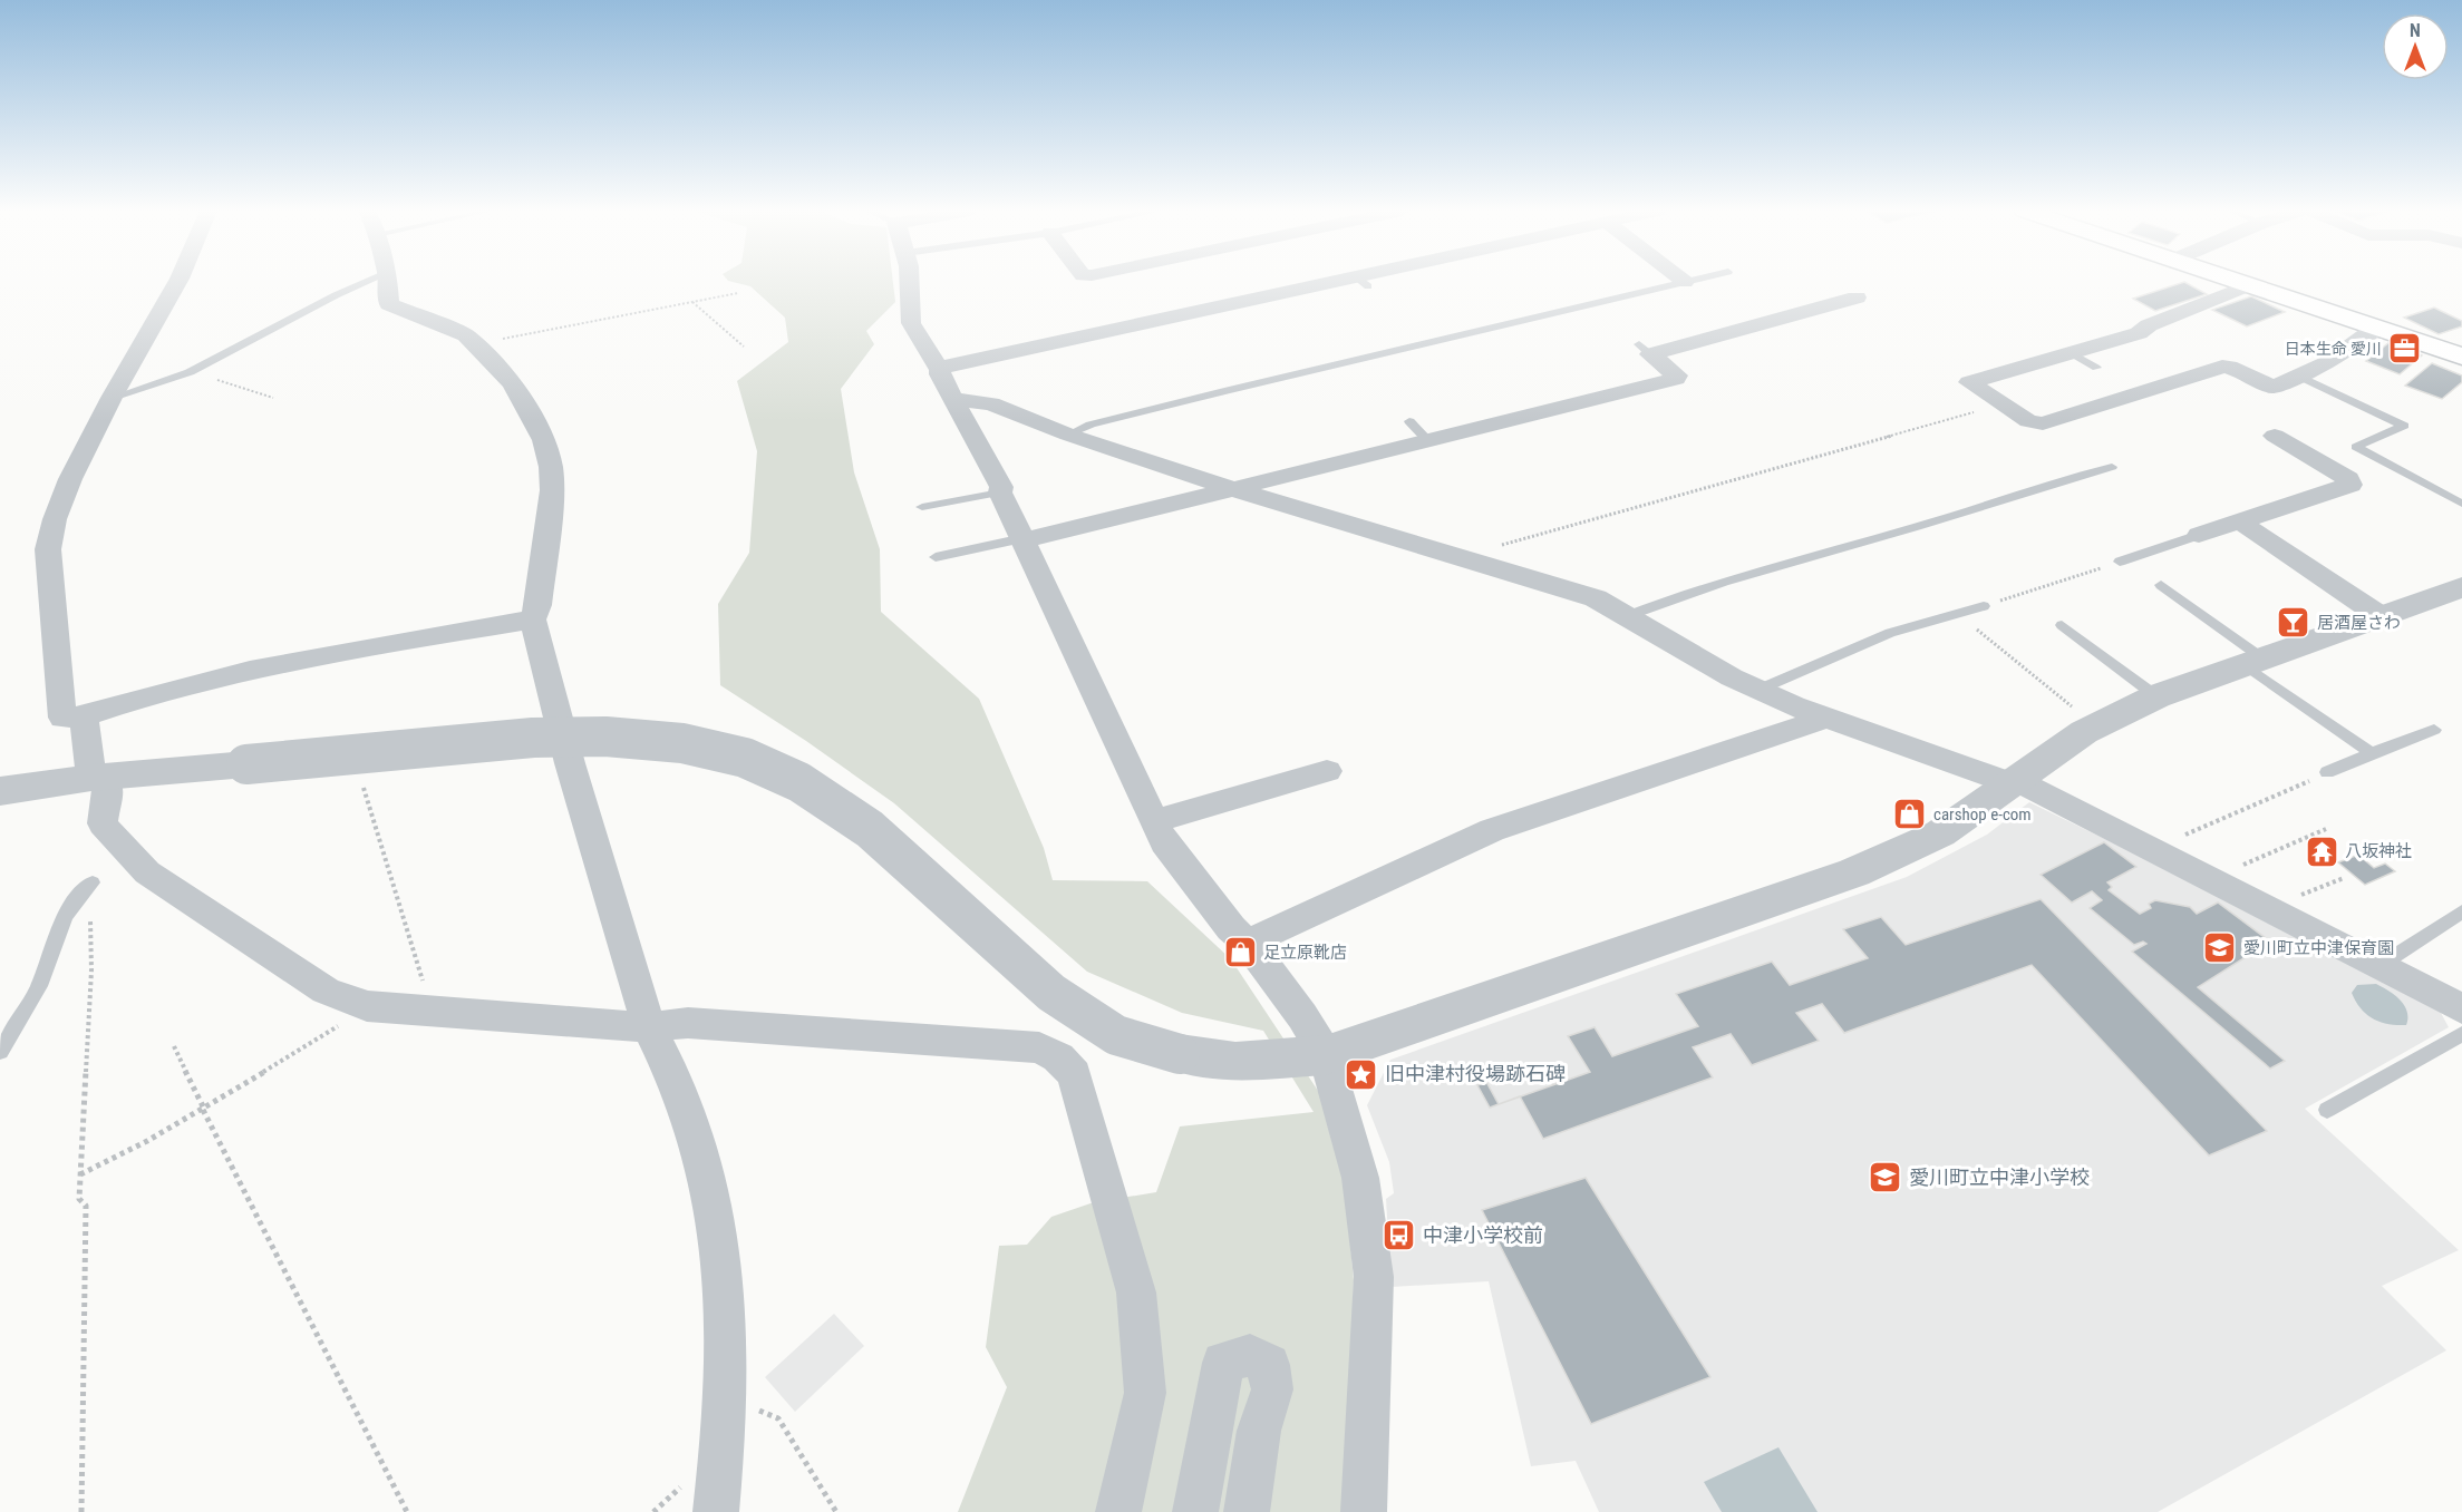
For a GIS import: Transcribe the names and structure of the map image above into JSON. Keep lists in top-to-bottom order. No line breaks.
{"places":{"office":["日本生命 愛川"],"bar":["居酒屋さわ"],"shop":["carshop e-com","足立原靴店"],"temple":["八坂神社"],"school or university":["愛川町立中津保育園","愛川町立中津小学校"],"place":["旧中津村役場跡石碑"],"bus stop":["中津小学校前"]},"north":"top"}
